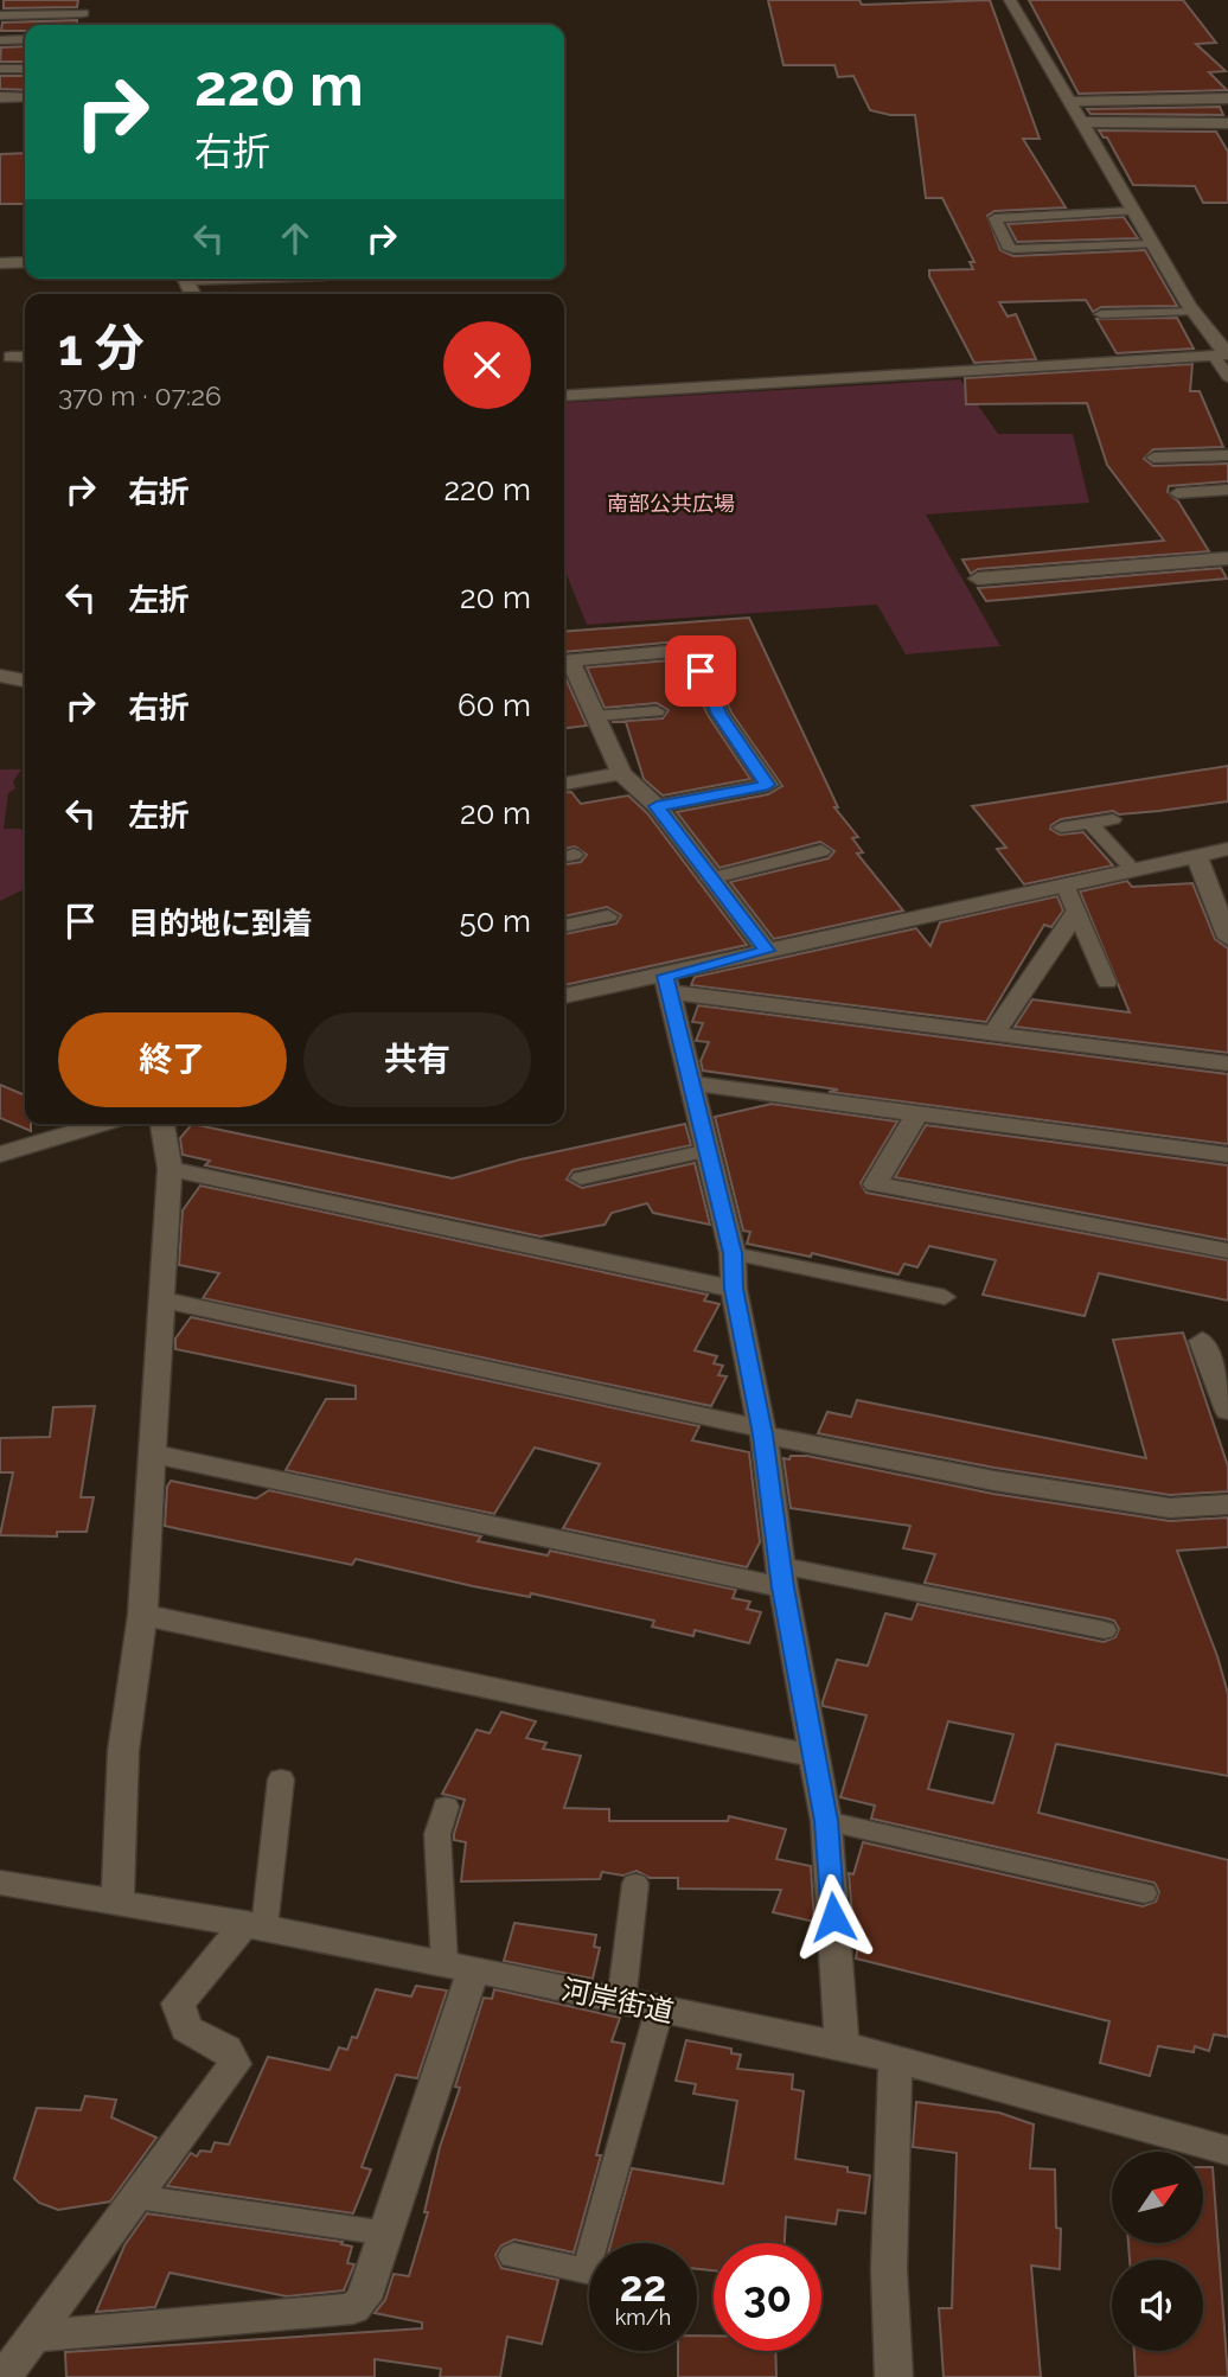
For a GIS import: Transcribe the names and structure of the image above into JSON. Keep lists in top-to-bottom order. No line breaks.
{"streets":{"street":["河岸街道"]},"parks":["南部公共広場"],"north":"top right","page":{"turn":["220 m","右折"],"heading":["1 分","370 m · 07:26"],"list":[{"name":"右折","value":"220 m"},{"name":"左折","value":"20 m"},{"name":"右折","value":"60 m"},{"name":"左折","value":"20 m"},{"name":"目的地に到着","value":"50 m"}],"buttons":["終了","共有"],"speed":"22 km/h","limit":"30"}}
